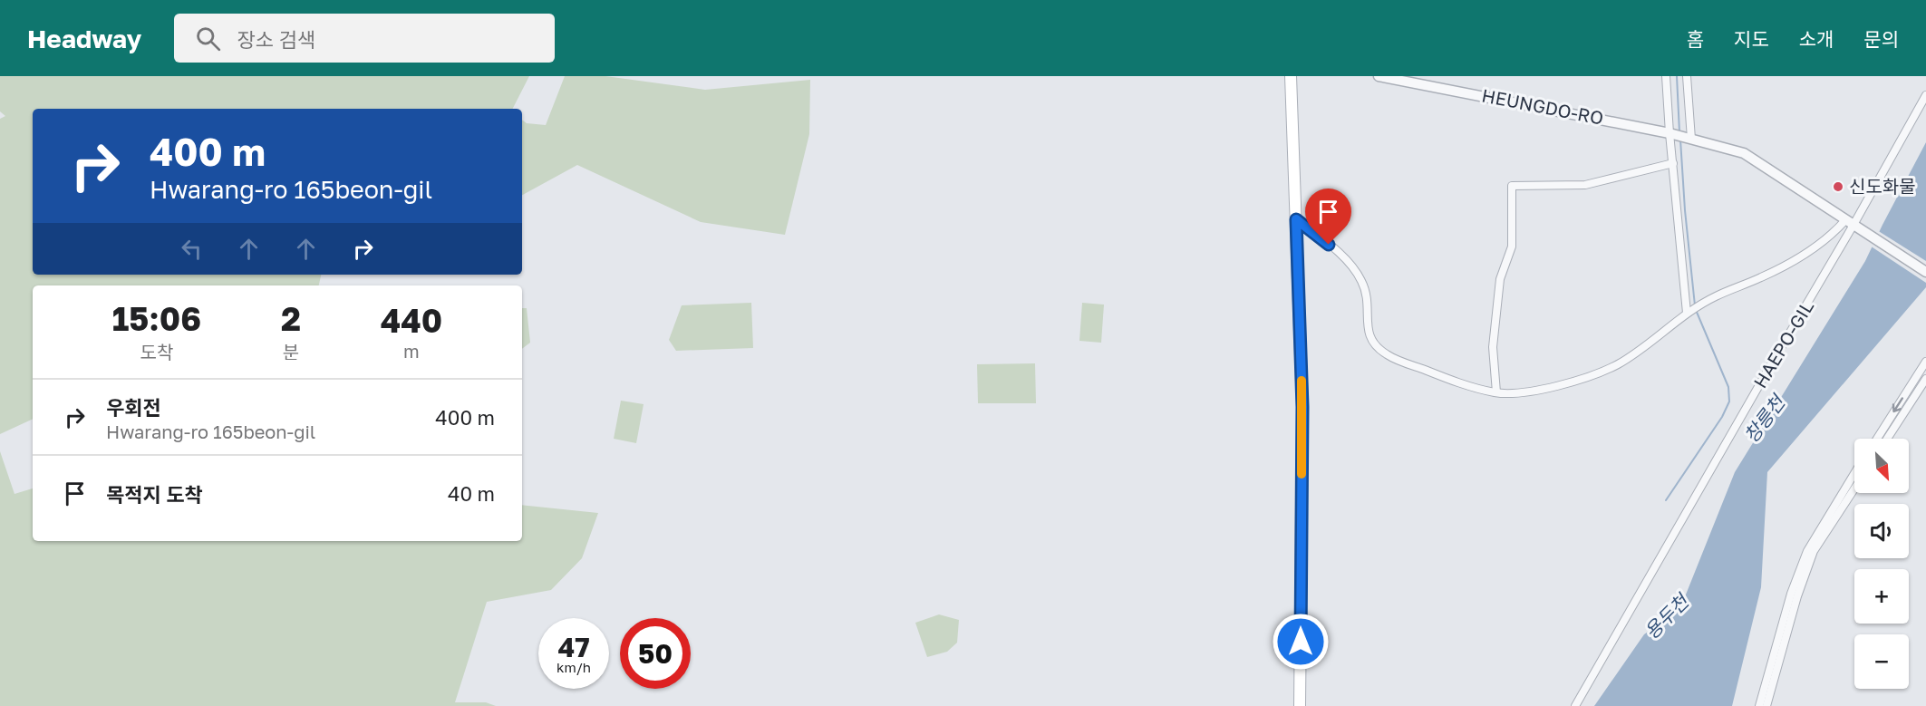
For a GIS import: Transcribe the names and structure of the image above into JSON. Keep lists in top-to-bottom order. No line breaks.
{"streets":{"street":["HEUNGDO-RO","HAEPO-GIL"]},"water":["창릉천","용두천"],"places":["신도화물"],"north":"bottom right","page":{"header":"Headway","search":"장소 검색","nav":["홈","지도","소개","문의"],"turn":["400 m","Hwarang-ro 165beon-gil"],"eta":["15:06","도착","2","분","440","m"],"list":[{"name":"우회전","note":"Hwarang-ro 165beon-gil","value":"400 m"},{"name":"목적지 도착","value":"40 m"}],"map_buttons":["+","−"],"speed":"47 km/h","limit":"50"}}
